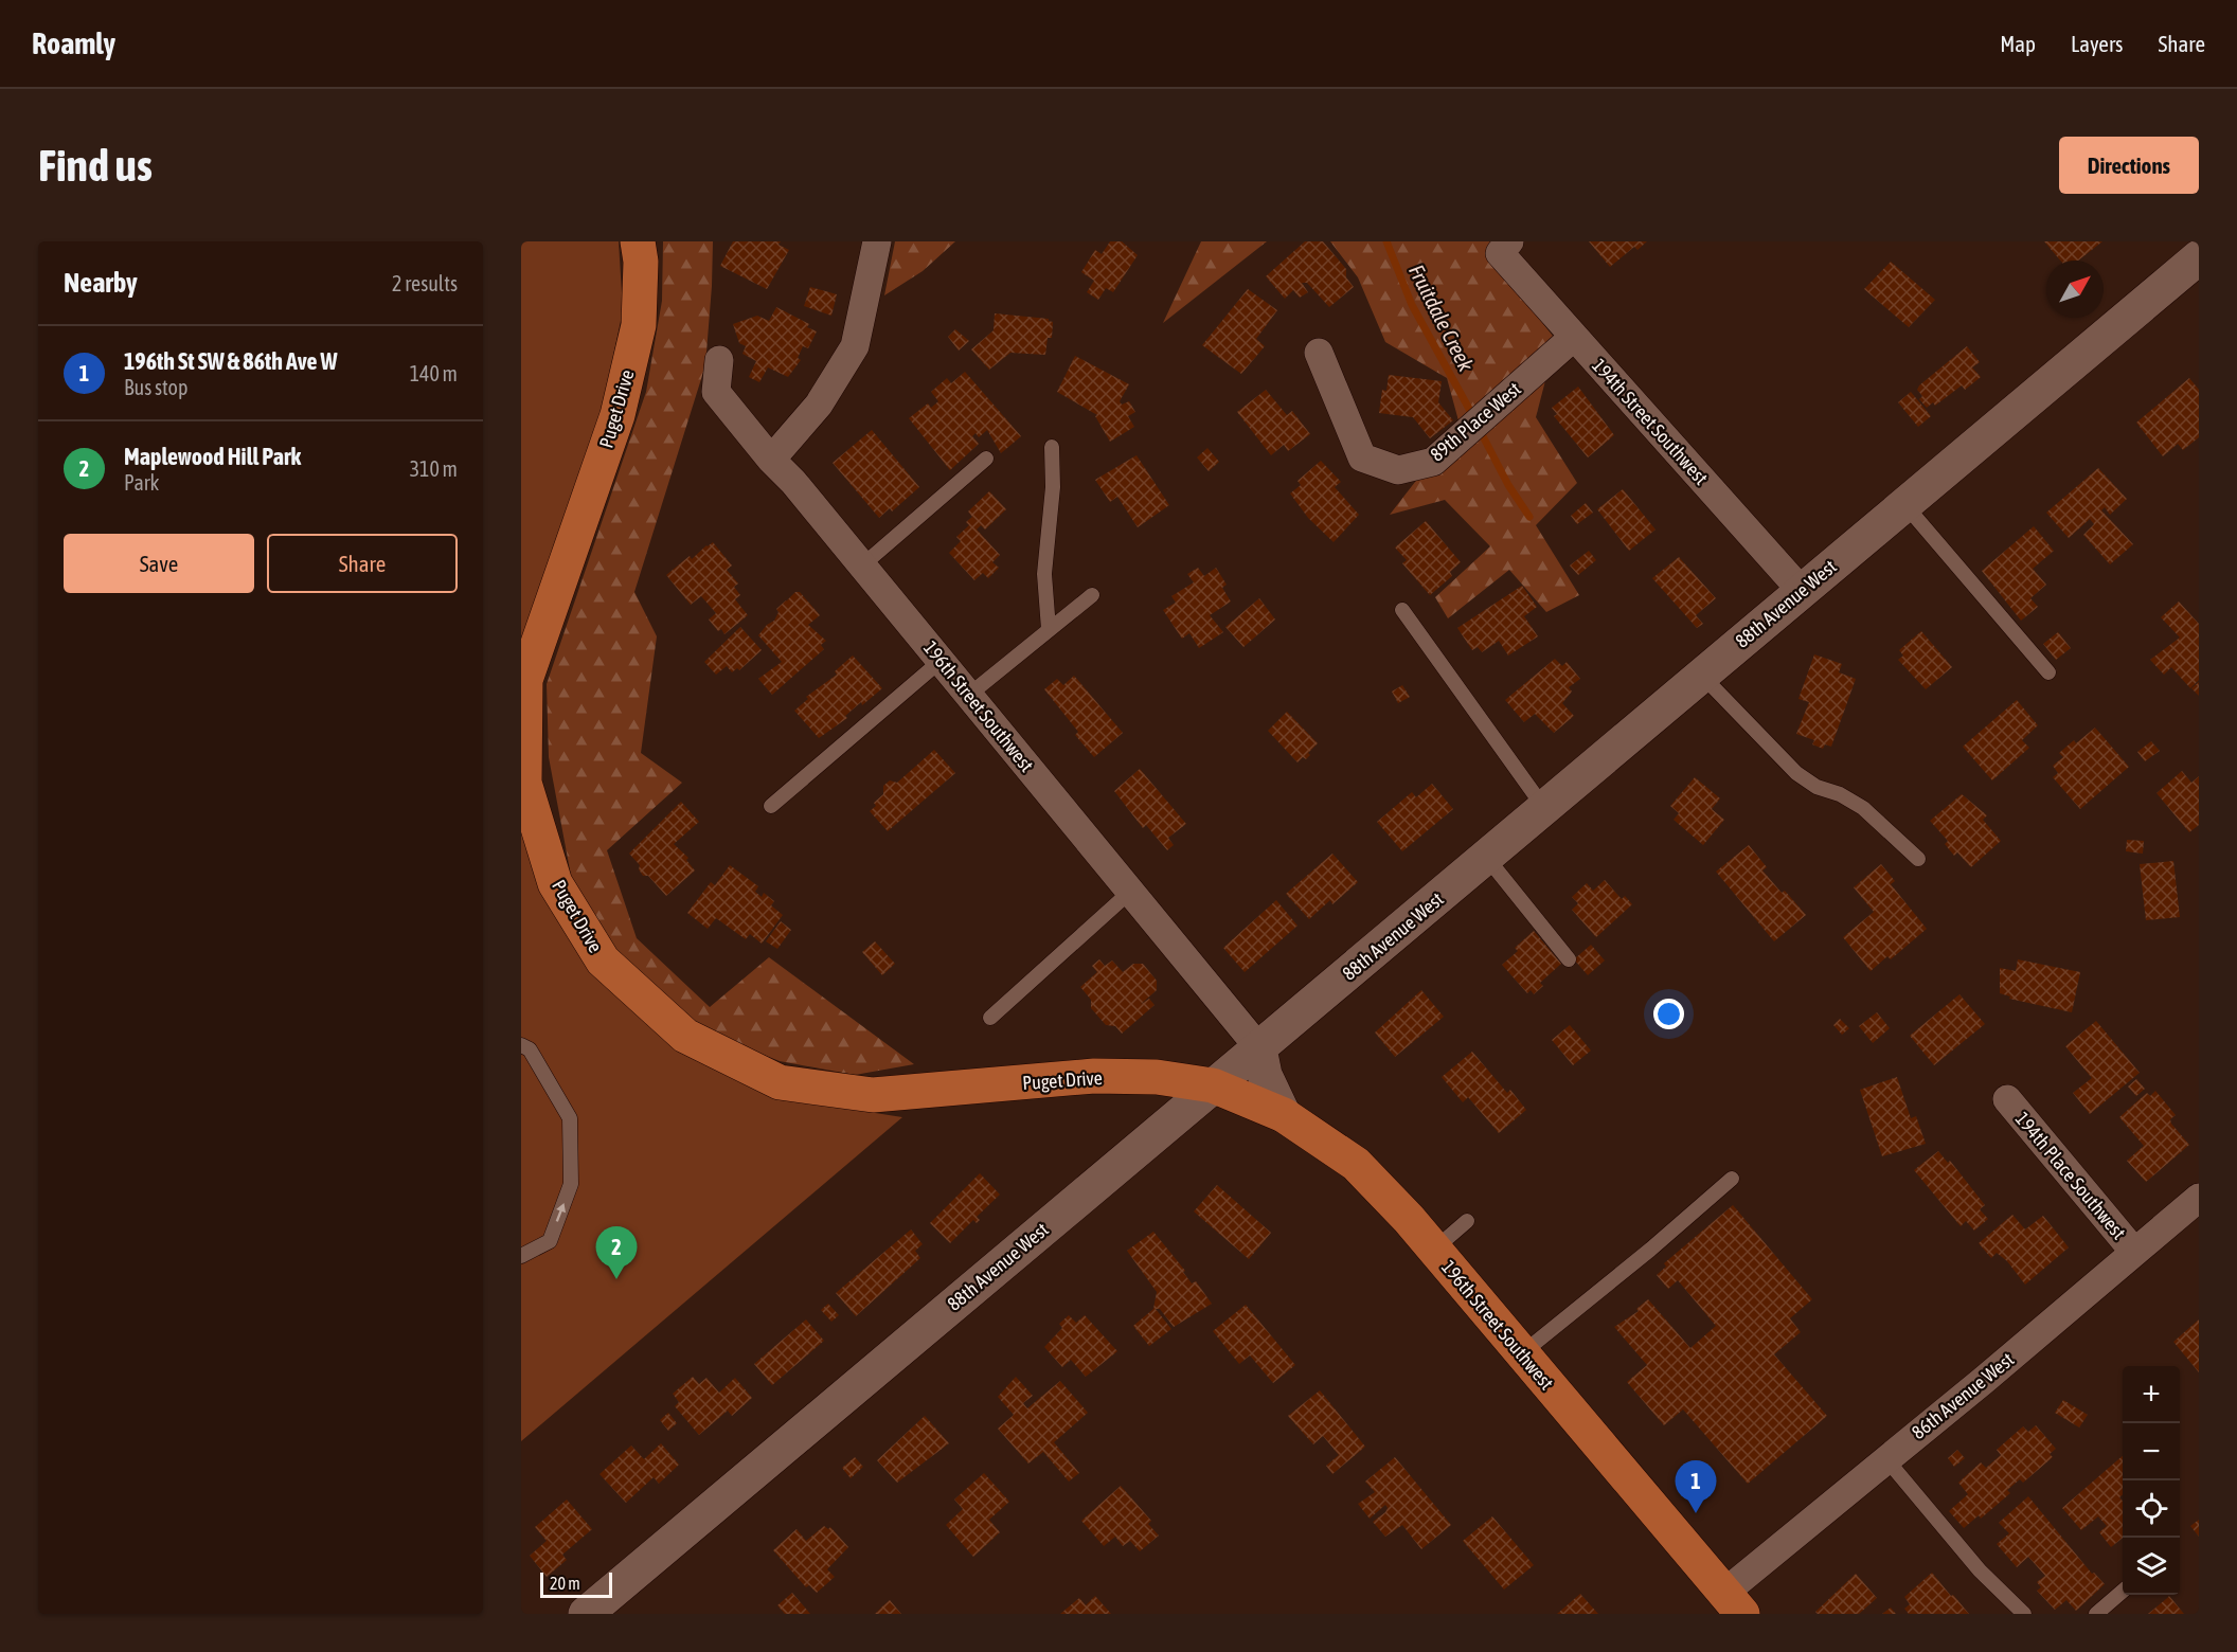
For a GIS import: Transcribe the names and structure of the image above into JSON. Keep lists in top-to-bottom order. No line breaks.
{"streets":{"main road":["Puget Drive","196th Street Southwest"],"street":["89th Place West","194th Street Southwest","88th Avenue West","194th Place Southwest","86th Avenue West"]},"crossings":[["Puget Drive","88th Avenue West"],["Puget Drive","196th Street Southwest"],["89th Place West","194th Street Southwest"],["194th Street Southwest","88th Avenue West"],["88th Avenue West","196th Street Southwest"],["196th Street Southwest","86th Avenue West"],["194th Place Southwest","86th Avenue West"]],"water":["Fruitdale Creek"],"scale_bar":"20 m","north":"top right","page":{"header":"Roamly","nav":["Map","Layers","Share"],"buttons":["Directions",["Save","Share"]],"title":"Find us","heading":["Nearby","2 results"],"list":[{"mark":"1","name":"196th St SW & 86th Ave W","note":"Bus stop","value":"140 m"},{"mark":"2","name":"Maplewood Hill Park","note":"Park","value":"310 m"}],"pins":["2","1"],"map_buttons":["+","−"],"scale":"20 m"}}
